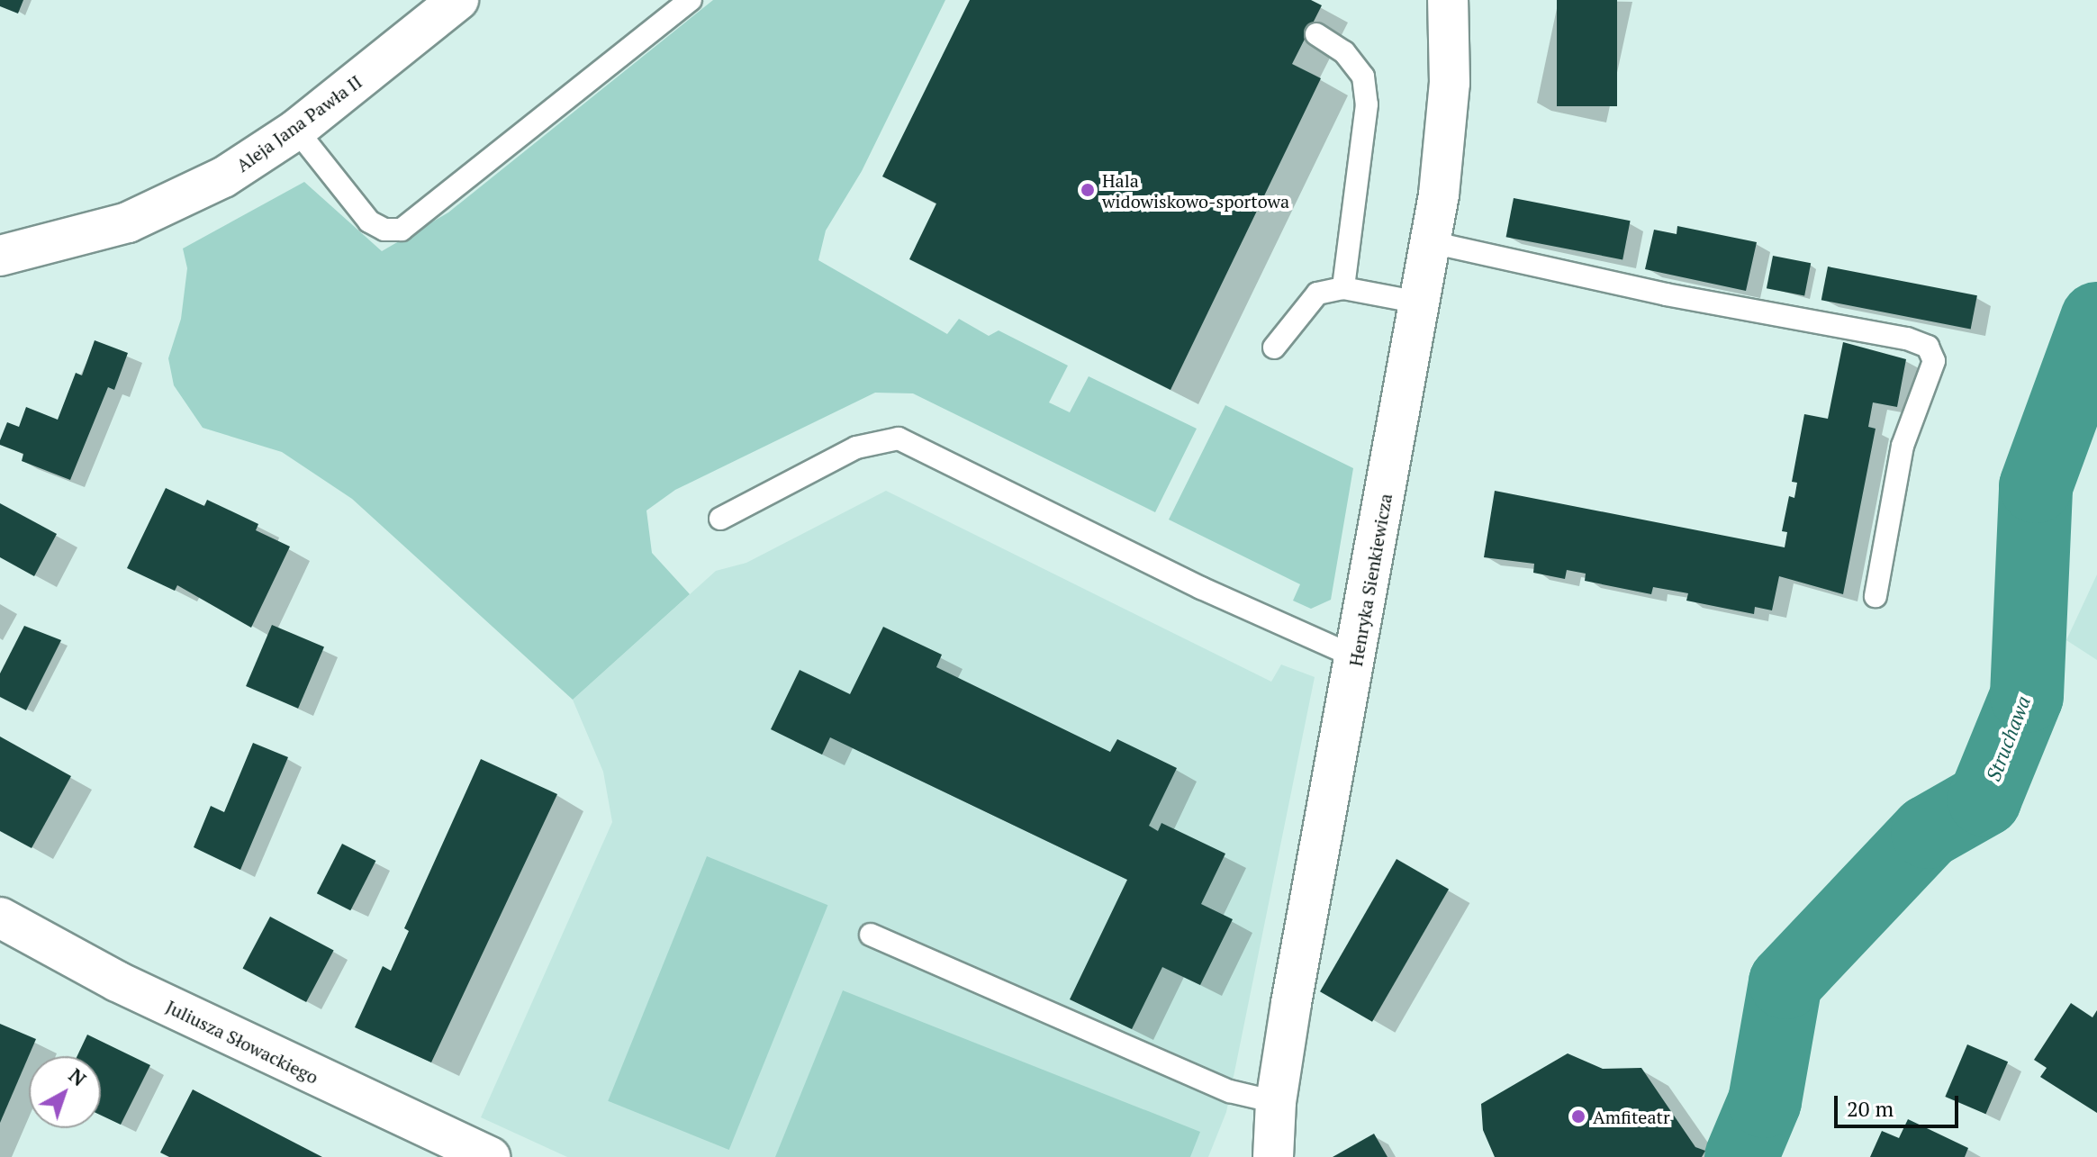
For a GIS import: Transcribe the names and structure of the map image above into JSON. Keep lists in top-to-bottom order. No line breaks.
{"streets":{"street":["Aleja Jana Pawła II","Henryka Sienkiewicza","Juliusza Słowackiego"]},"water":["Struchawa"],"places":["Hala widowiskowo-sportowa","Amfiteatr"],"scale_bar":"20 m","north":"top right"}
